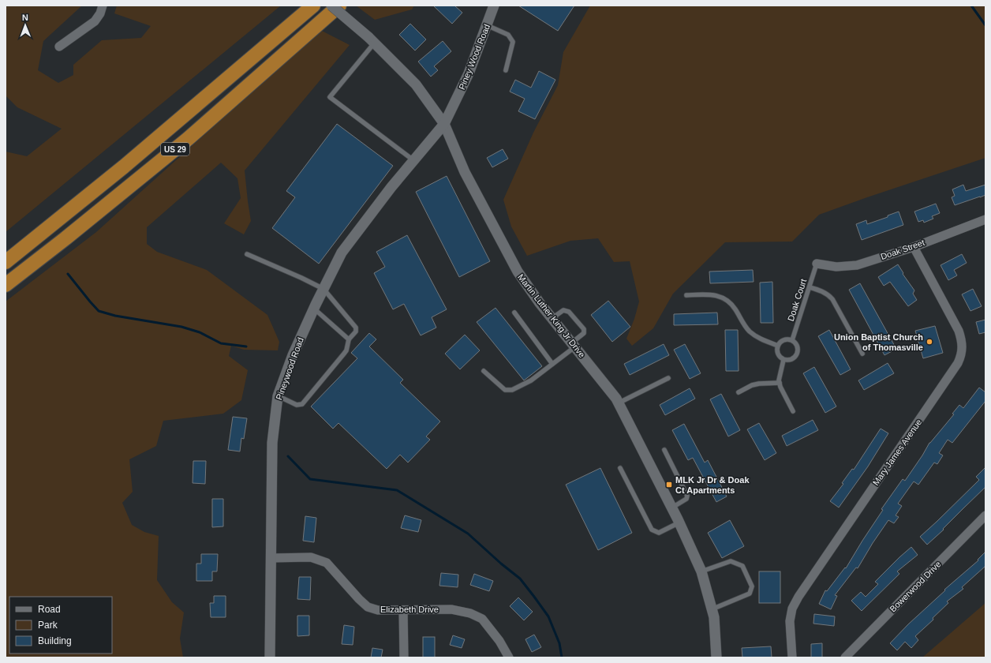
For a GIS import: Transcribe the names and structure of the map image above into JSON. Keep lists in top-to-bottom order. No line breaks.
{"streets":{"highway":["US 29"],"street":["Piney Wood Road","Doak Street","Martin Luther King Jr Drive","Pineywood Road","Mary James Avenue","Bowerwood Drive","Elizabeth Drive"],"lane":["Doak Court"]},"crossings":[["Piney Wood Road","Martin Luther King Jr Drive"],["Piney Wood Road","Pineywood Road"],["Doak Street","Doak Court"],["Doak Street","Mary James Avenue"],["Martin Luther King Jr Drive","Pineywood Road"],["Pineywood Road","Elizabeth Drive"]],"places":{"other":["Union Baptist Church of Thomasville"],"transit":["MLK Jr Dr & Doak Ct Apartments"]},"legend":["Road","Park","Building"],"north":"top"}
